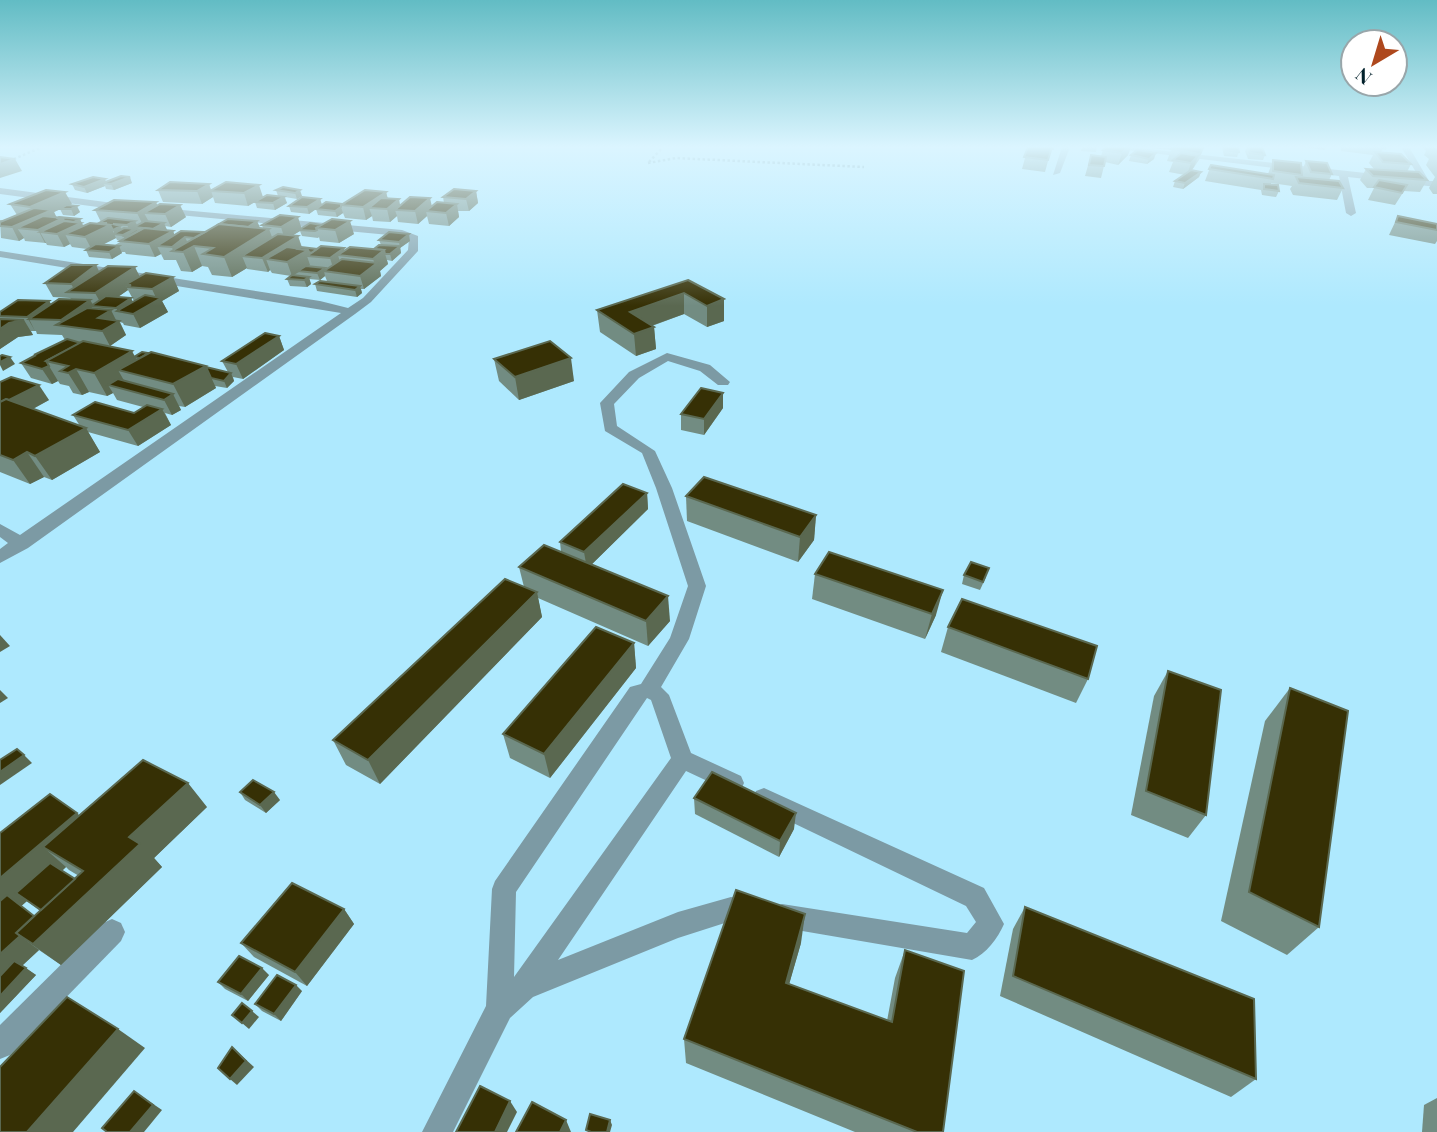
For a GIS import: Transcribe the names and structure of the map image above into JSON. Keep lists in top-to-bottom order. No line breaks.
{"north":"bottom left"}
